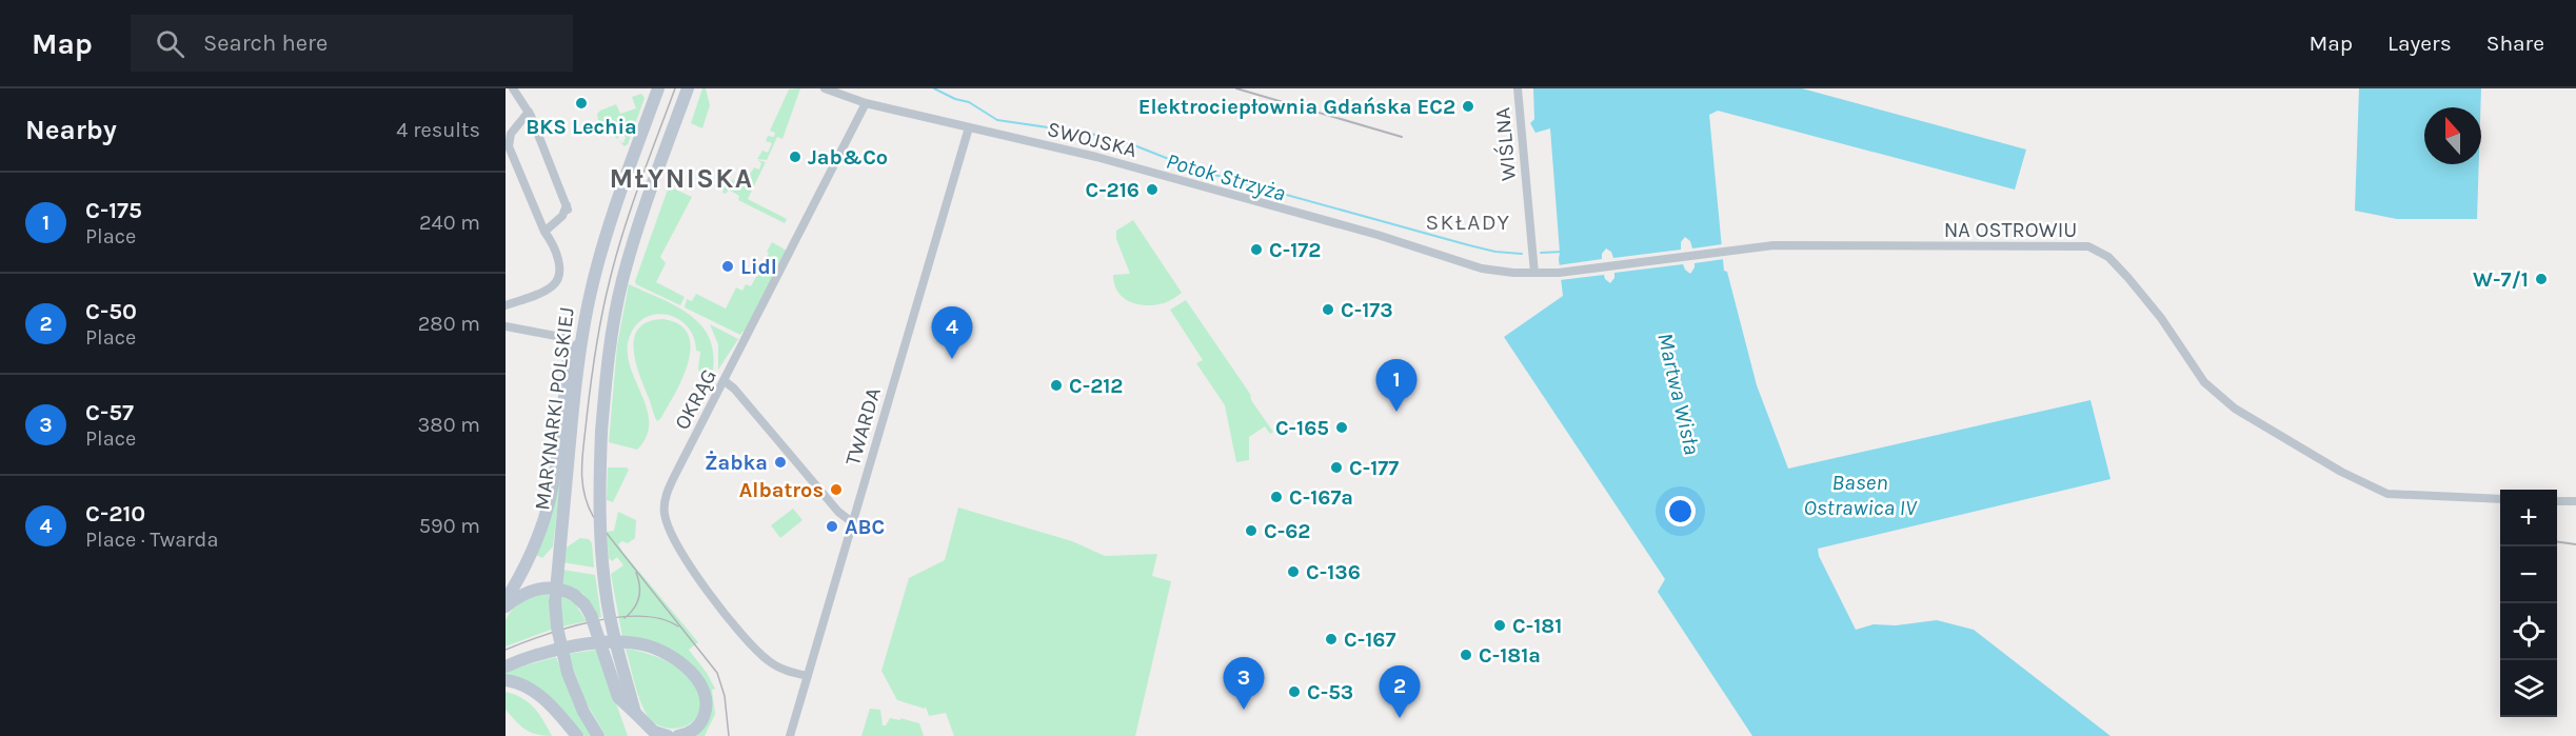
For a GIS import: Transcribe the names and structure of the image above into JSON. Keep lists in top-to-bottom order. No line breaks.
{"streets":{"main road":["MARYNARKI POLSKIEJ"],"street":["SWOJSKA","WIŚLNA","NA OSTROWIU","OKRĄG","TWARDA"]},"crossings":[["SWOJSKA","WIŚLNA"],["SWOJSKA","NA OSTROWIU"],["SWOJSKA","OKRĄG"],["SWOJSKA","TWARDA"],["WIŚLNA","NA OSTROWIU"],["OKRĄG","TWARDA"]],"districts":["MŁYNISKA","SKŁADY"],"water":["Potok Strzyża","Martwa Wisła","Basen Ostrawica IV"],"places":["BKS Lechia","Elektrociepłownia Gdańska EC2","Jab&Co","C-216","C-172","Lidl","W-7/1","C-173","C-212","C-165","Żabka","C-177","Albatros","C-167a","ABC","C-62","C-136","C-181","C-167","C-181a","C-53"],"north":"top","page":{"header":"Map","search":"Search here","nav":["Map","Layers","Share"],"heading":["Nearby","4 results"],"list":[{"mark":"1","name":"C-175","note":"Place","value":"240 m"},{"mark":"2","name":"C-50","note":"Place","value":"280 m"},{"mark":"3","name":"C-57","note":"Place","value":"380 m"},{"mark":"4","name":"C-210","note":"Place · Twarda","value":"590 m"}],"pins":["4","1","3","2"],"map_buttons":["+","−"]}}
